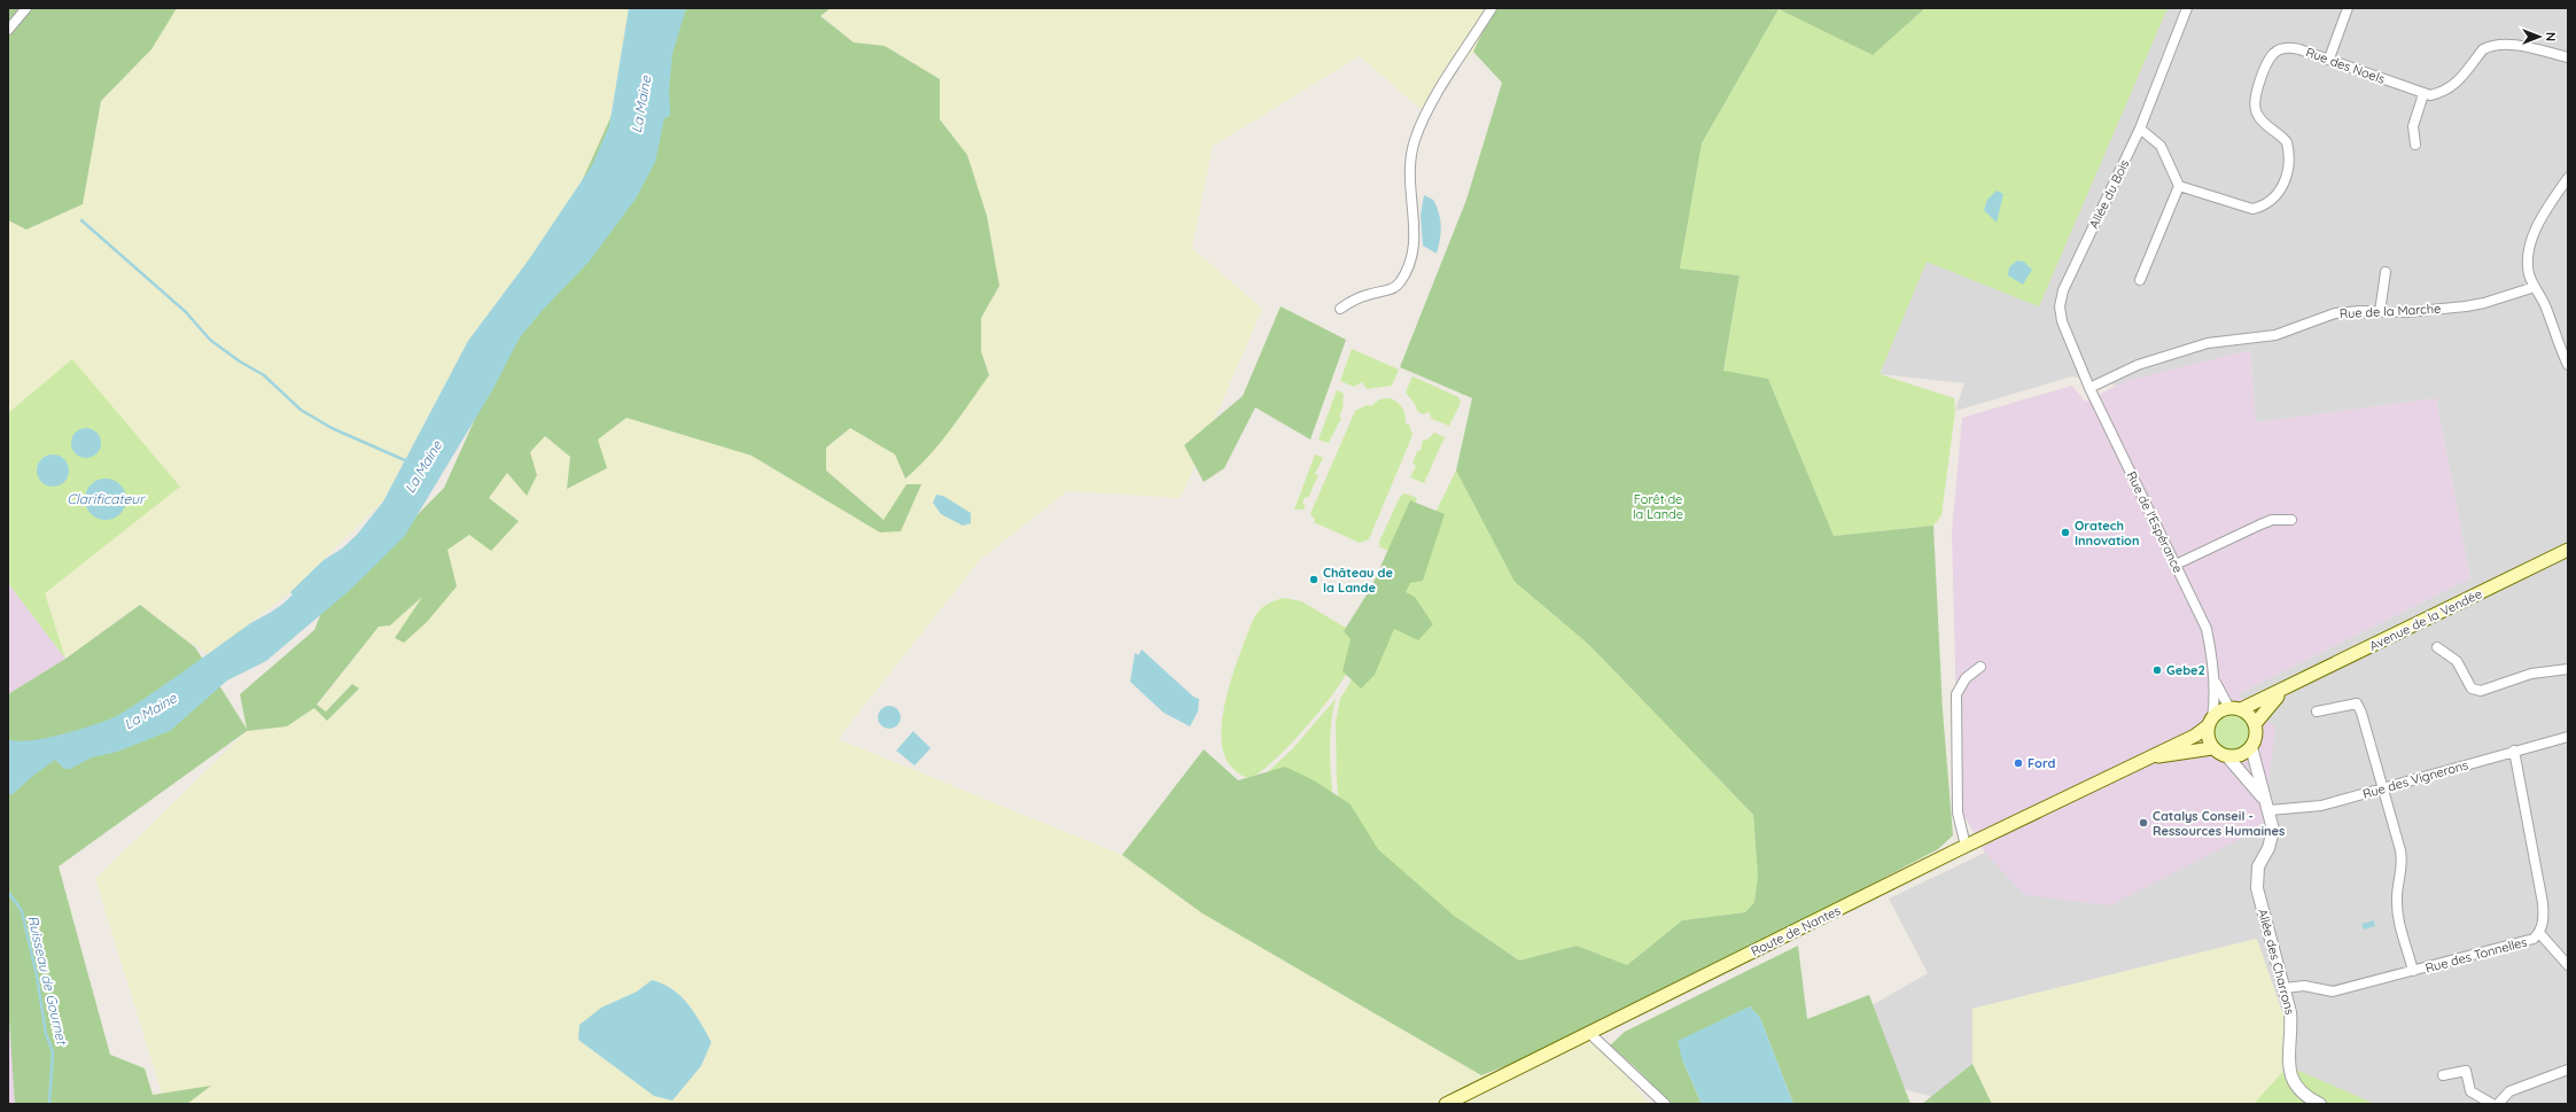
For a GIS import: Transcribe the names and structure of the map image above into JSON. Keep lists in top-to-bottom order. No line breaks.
{"streets":{"main road":["Avenue de la Vendée","Route de Nantes"],"street":["Rue des Noels","Allée du Bois","Rue de la Marche","Rue de l'Espérance","Rue des Vignerons","Rue des Tonnelles","Allée des Charrons"]},"crossings":[["Allée du Bois","Rue de la Marche"],["Allée du Bois","Rue de l'Espérance"],["Rue de la Marche","Rue de l'Espérance"],["Rue de l'Espérance","Avenue de la Vendée"],["Rue de l'Espérance","Route de Nantes"],["Avenue de la Vendée","Route de Nantes"],["Rue des Vignerons","Rue des Tonnelles"],["Rue des Vignerons","Allée des Charrons"],["Rue des Tonnelles","Allée des Charrons"]],"water":["La Maine","Clarificateur","Ruisseau de Gournet"],"parks":["Forêt de la Lande"],"places":["Oratech Innovation","Château de la Lande","Gebe2","Ford","Catalys Conseil - Ressources Humaines"],"north":"right"}
